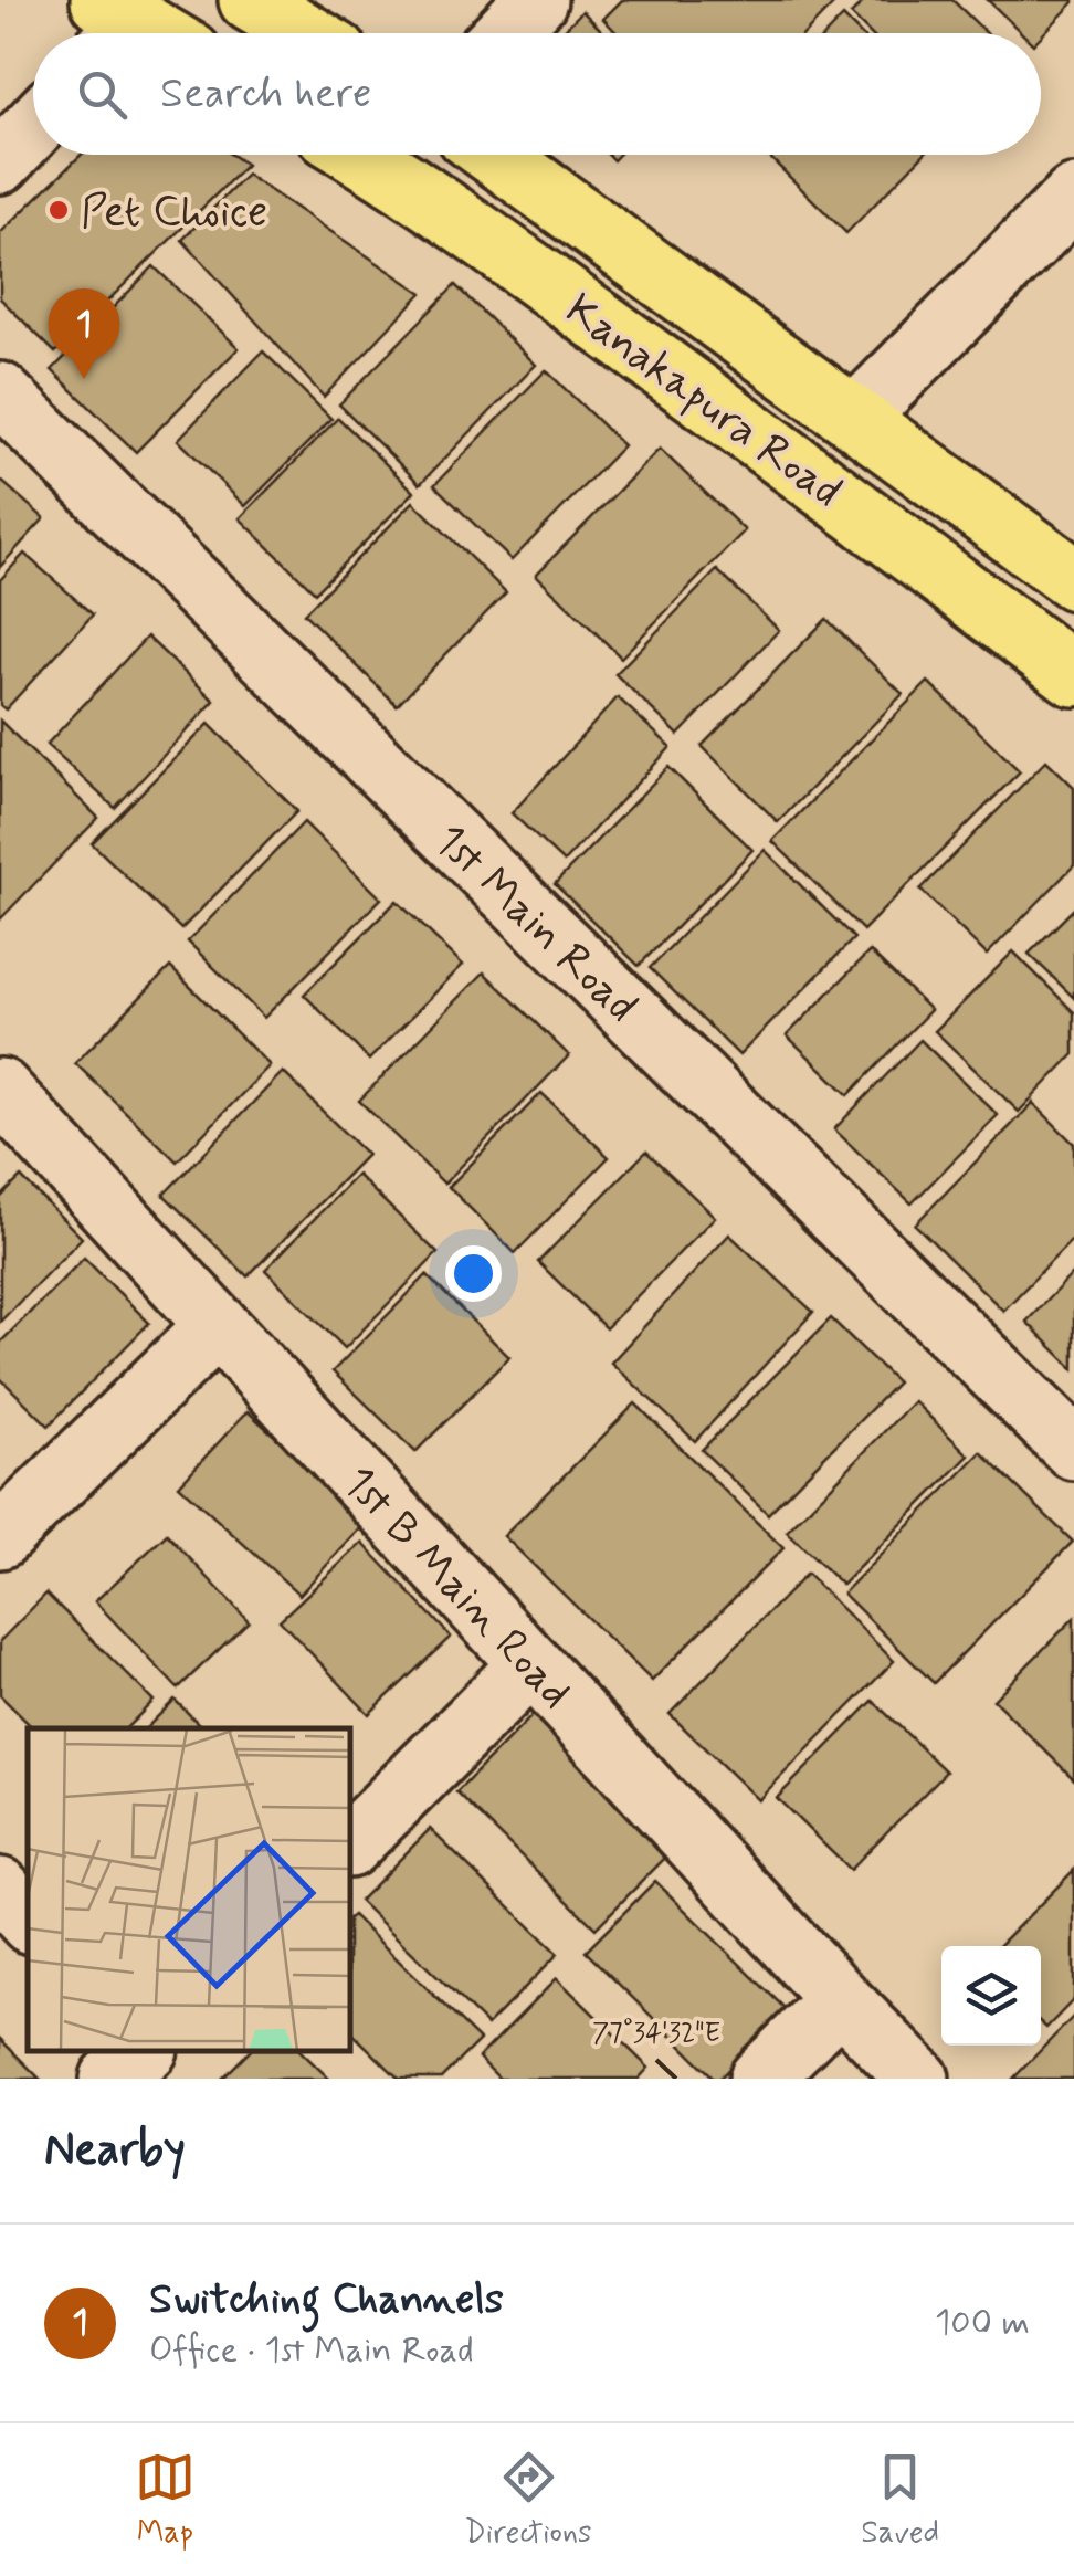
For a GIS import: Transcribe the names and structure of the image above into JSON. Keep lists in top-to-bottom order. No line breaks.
{"streets":{"main road":["Kanakapura Road"],"street":["1st Main Road","1st B Main Road"]},"places":["Pet Choice"],"page":{"search":"Search here","pins":"1","heading":"Nearby","list":[{"mark":"1","name":"Switching Channels","note":"Office · 1st Main Road","value":"100 m"}],"nav":["Map","Directions","Saved"]},"coordinates":["77°34'32\"E"]}
